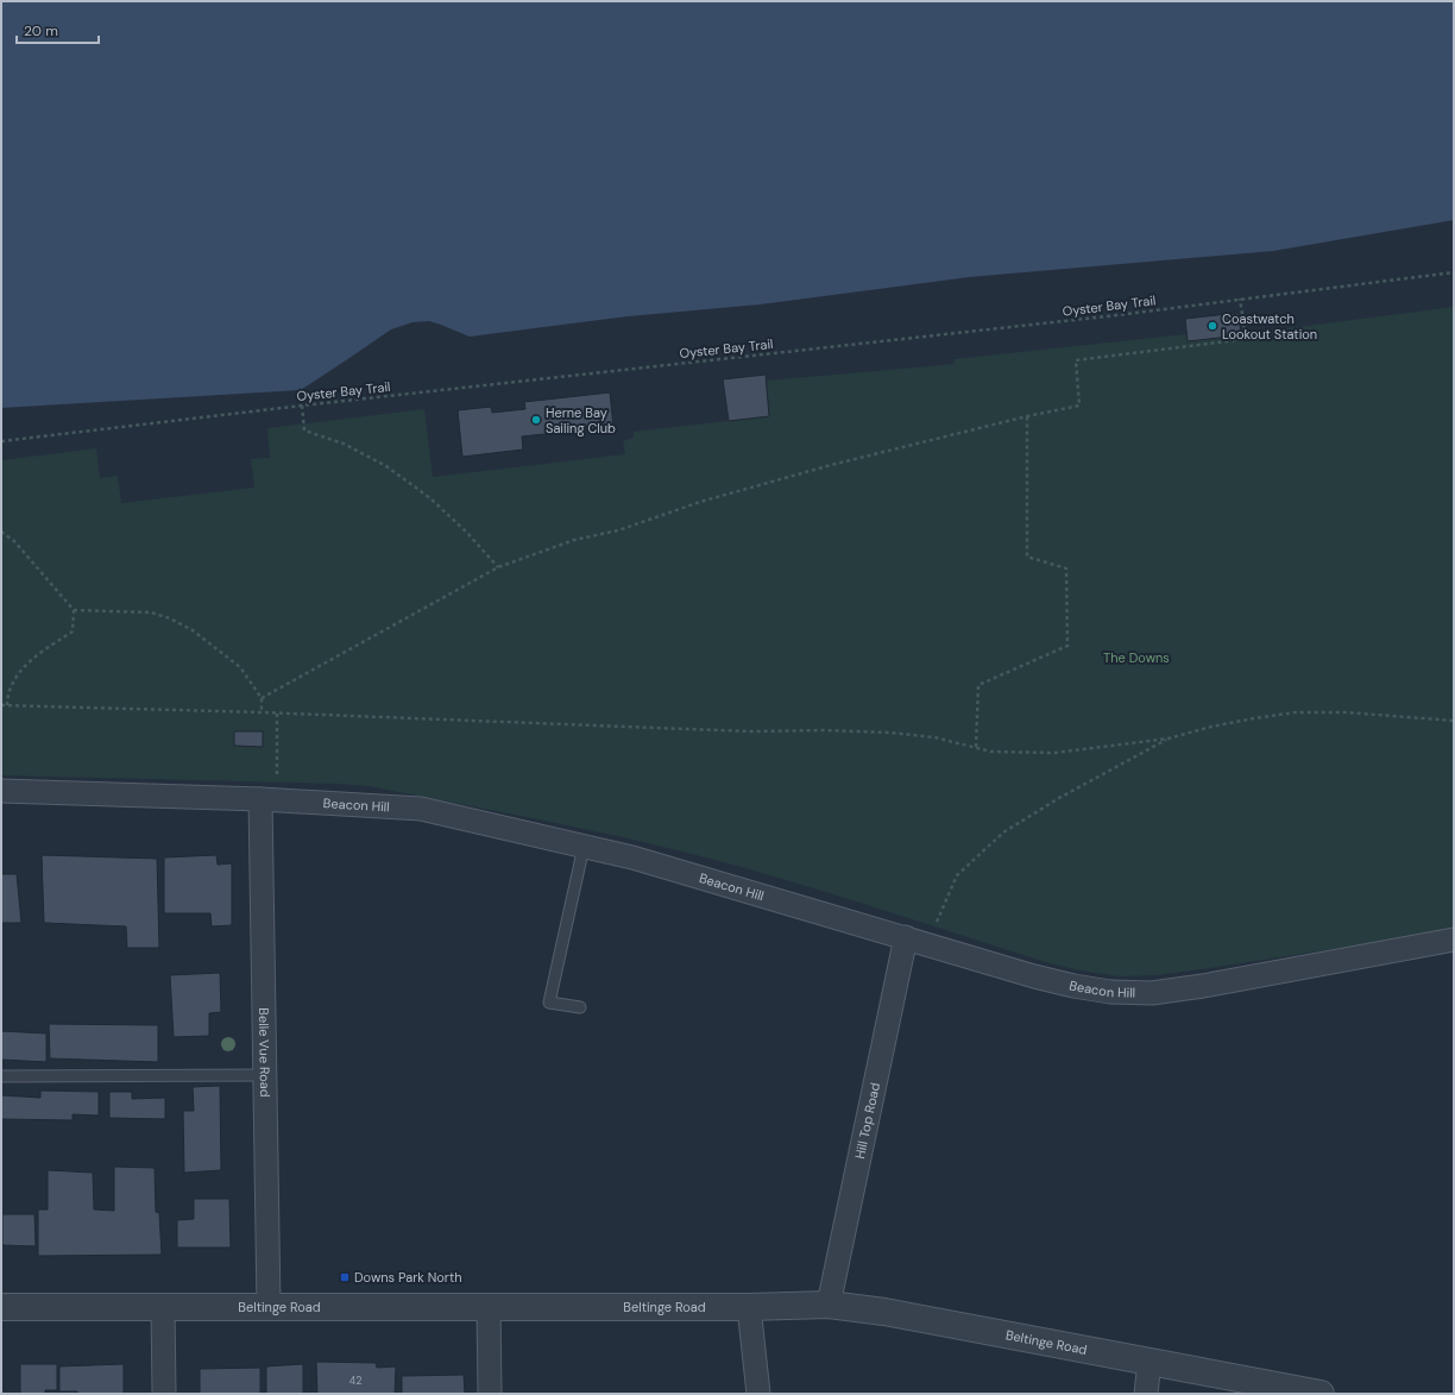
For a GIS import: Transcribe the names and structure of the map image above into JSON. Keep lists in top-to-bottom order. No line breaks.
{"streets":{"street":["Beacon Hill","Belle Vue Road","Hill Top Road","Beltinge Road"],"path":["Oyster Bay Trail"]},"crossings":[["Beacon Hill","Belle Vue Road"],["Beacon Hill","Hill Top Road"],["Belle Vue Road","Beltinge Road"],["Hill Top Road","Beltinge Road"]],"parks":["The Downs"],"places":{"other":["Coastwatch Lookout Station","Herne Bay Sailing Club"],"transit":["Downs Park North"]},"house_numbers":["42"],"scale_bar":"20 m"}
